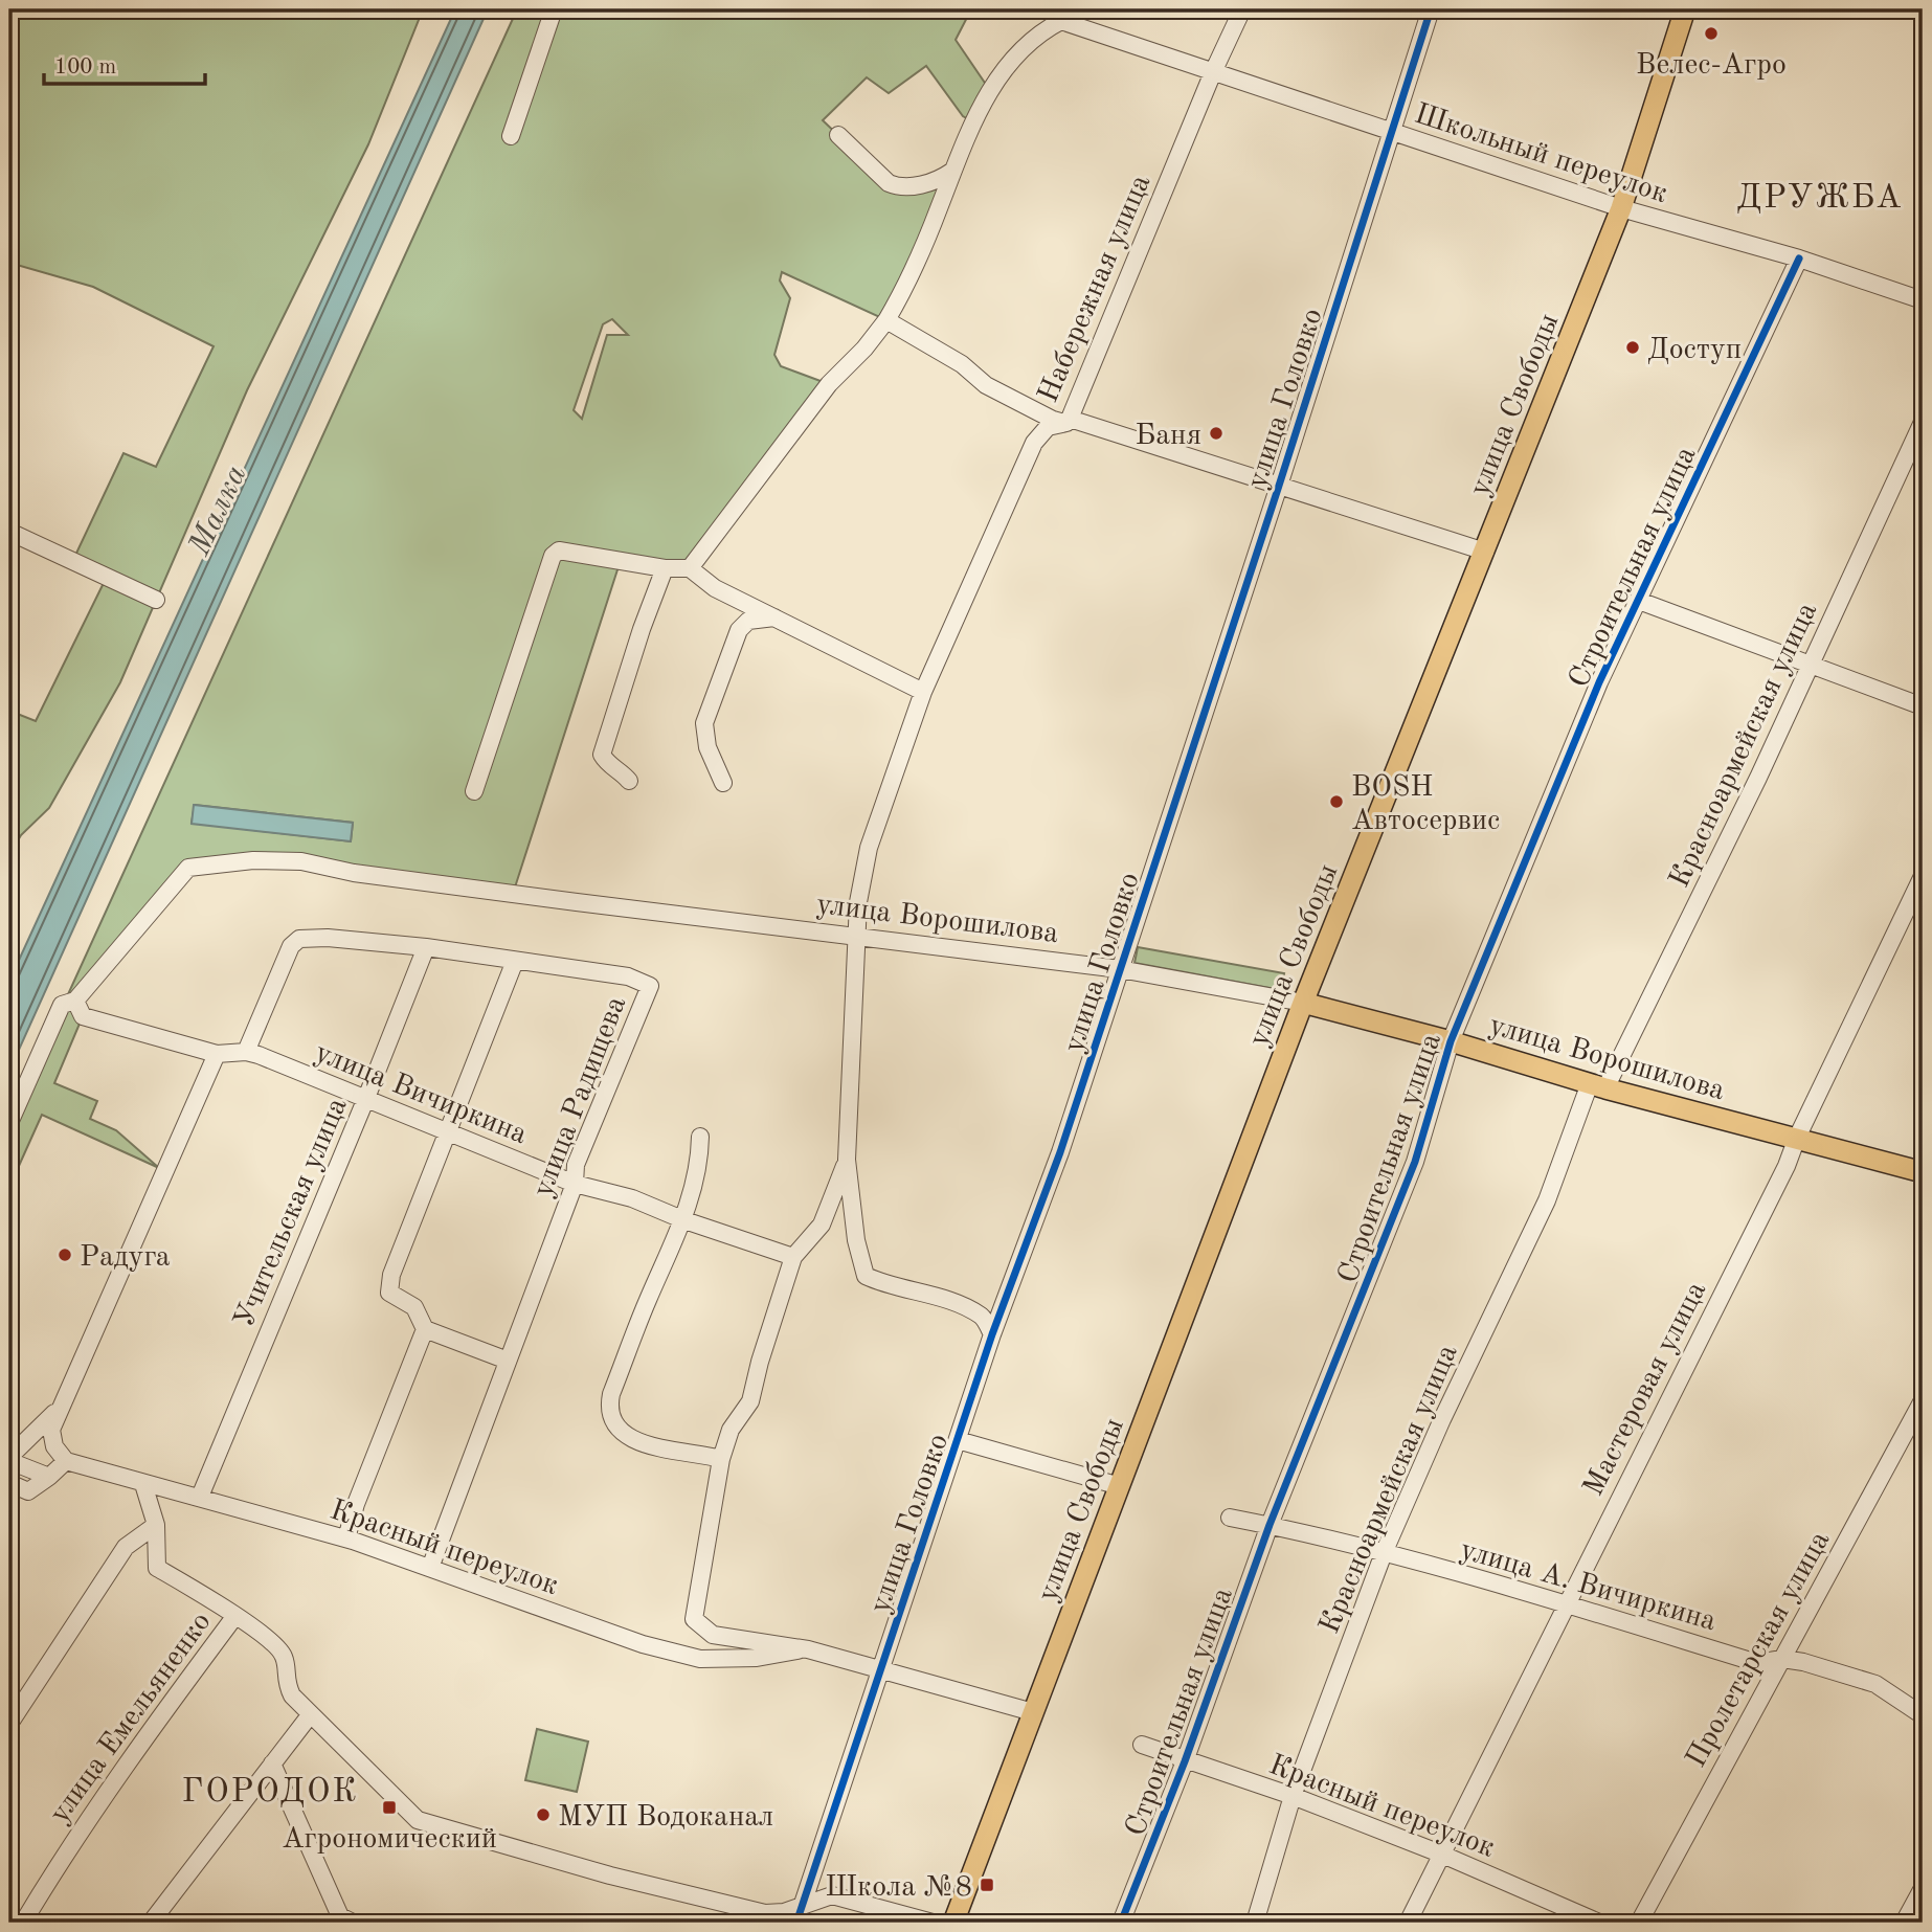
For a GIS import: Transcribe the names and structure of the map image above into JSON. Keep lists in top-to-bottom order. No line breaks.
{"streets":{"main road":["улица Свободы","улица Ворошилова"],"street":["Школьный переулок","Набережная улица","улица Головко","Строительная улица","Красноармейская улица","улица Вичиркина","улица Радищева","Учительская улица","Мастеровая улица","Красный переулок","улица А. Вичиркина","Пролетарская улица","улица Емельяненко"]},"crossings":[["Школьный переулок","Набережная улица"],["Школьный переулок","улица Головко"],["Школьный переулок","улица Свободы"],["Школьный переулок","Строительная улица"],["Набережная улица","улица Головко"],["Набережная улица","улица Ворошилова"],["Набережная улица","улица Вичиркина"],["Набережная улица","Красный переулок"],["улица Головко","улица Ворошилова"],["улица Головко","Красный переулок"],["улица Свободы","улица Ворошилова"],["улица Свободы","Красный переулок"],["Строительная улица","улица Ворошилова"],["Строительная улица","Красный переулок"],["Строительная улица","улица А. Вичиркина"],["Красноармейская улица","улица Ворошилова"],["Красноармейская улица","Красный переулок"],["Красноармейская улица","улица А. Вичиркина"],["улица Ворошилова","улица Вичиркина"],["улица Ворошилова","Мастеровая улица"],["улица Вичиркина","улица Радищева"],["улица Вичиркина","Учительская улица"],["улица Радищева","Учительская улица"],["улица Радищева","Красный переулок"],["Учительская улица","Красный переулок"],["Мастеровая улица","Красный переулок"],["Мастеровая улица","улица А. Вичиркина"],["улица А. Вичиркина","Пролетарская улица"]],"districts":["ДРУЖБА","ГОРОДОК"],"water":["Малка"],"places":{"other":["Велес-Агро","Доступ","Баня","BOSH Автосервис","Радуга","МУП Водоканал"],"transit":["Агрономический","Школа №8"]},"scale_bar":"100 m"}
